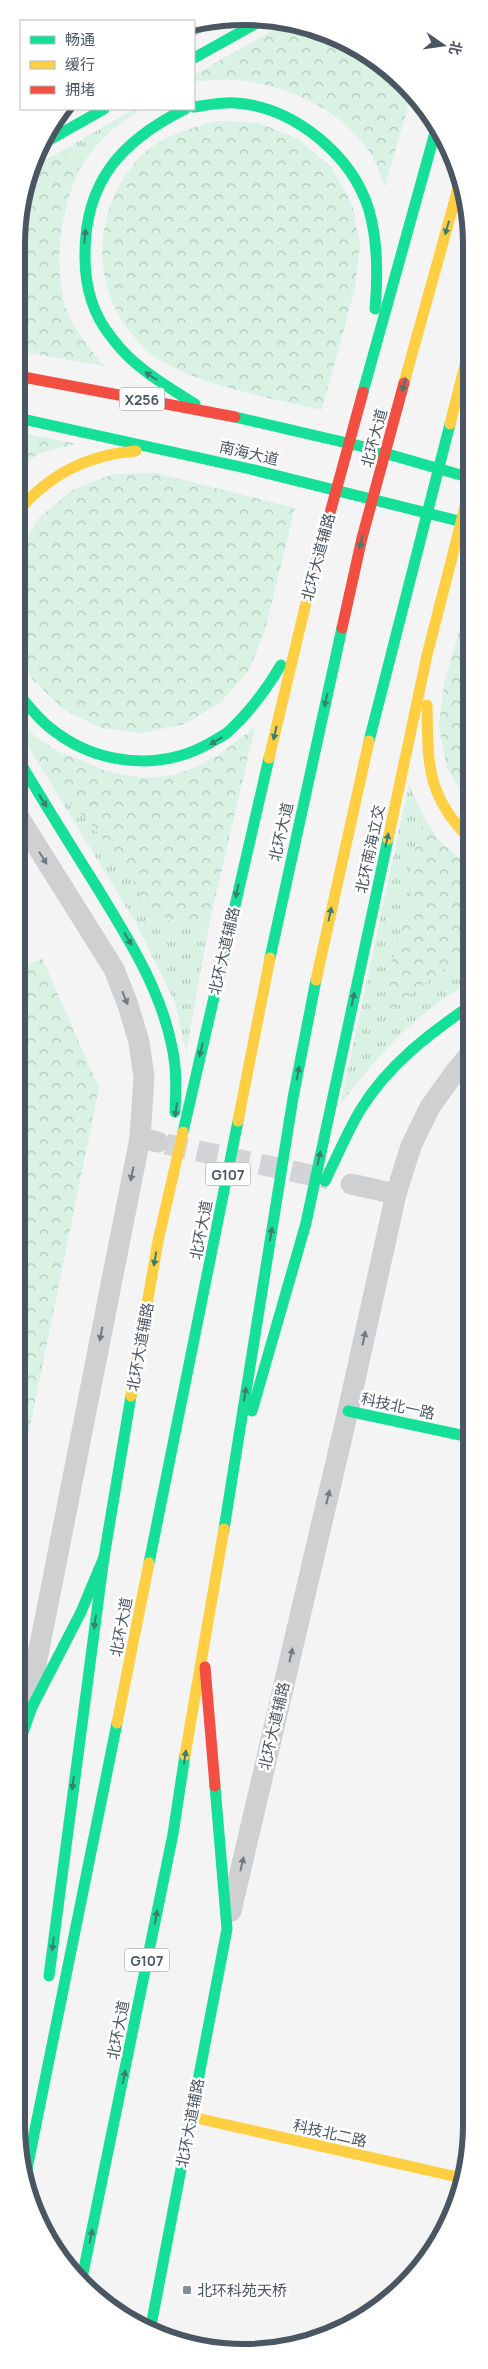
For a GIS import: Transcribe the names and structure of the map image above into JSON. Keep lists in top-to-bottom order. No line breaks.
{"streets":{"main road":["X256","北环大道","南海大道","北环大道辅路","北环南海立交","G107","科技北一路","科技北二路"]},"crossings":[["北环大道辅路","科技北一路"],["北环大道辅路","科技北二路"]],"one_way":["北环南海立交"],"places":{"transit":["北环科苑天桥"]},"legend":["畅通","缓行","拥堵"],"north":"right"}
